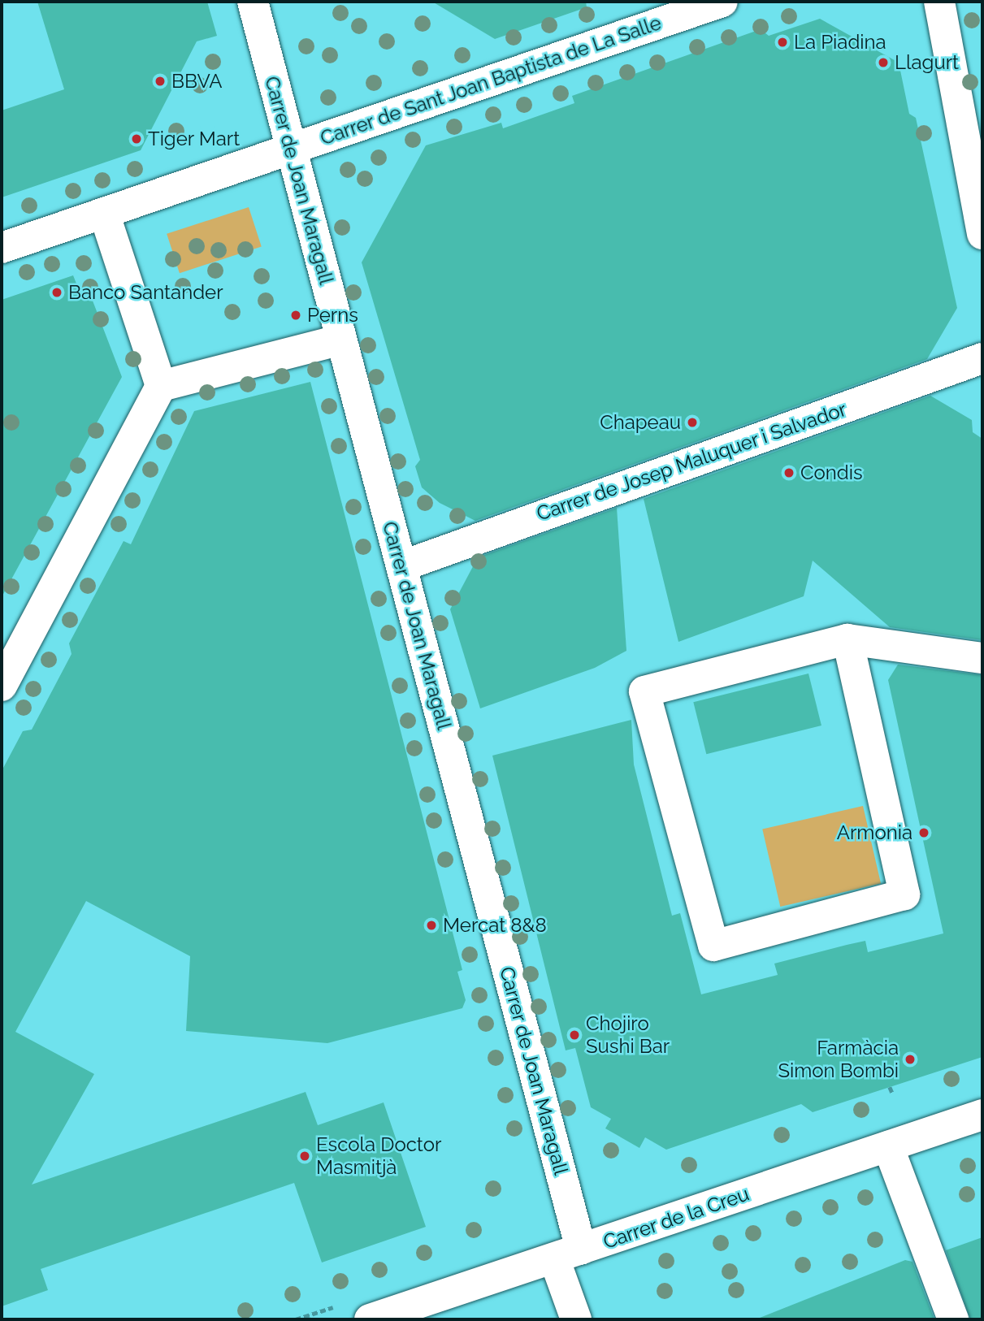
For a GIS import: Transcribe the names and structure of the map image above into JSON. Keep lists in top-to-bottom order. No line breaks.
{"streets":{"street":["Carrer de Sant Joan Baptista de La Salle","Carrer de Joan Maragall","Carrer de Josep Maluquer i Salvador","Carrer de la Creu"]},"crossings":[["Carrer de Sant Joan Baptista de La Salle","Carrer de Joan Maragall"],["Carrer de Joan Maragall","Carrer de Josep Maluquer i Salvador"],["Carrer de Joan Maragall","Carrer de la Creu"]],"places":["La Piadina","Llagurt","BBVA","Tiger Mart","Banco Santander","Perns","Chapeau","Condis","Armonia","Mercat 8&8","Chojiro Sushi Bar","Farmàcia Simon Bombi","Escola Doctor Masmitjà"]}
